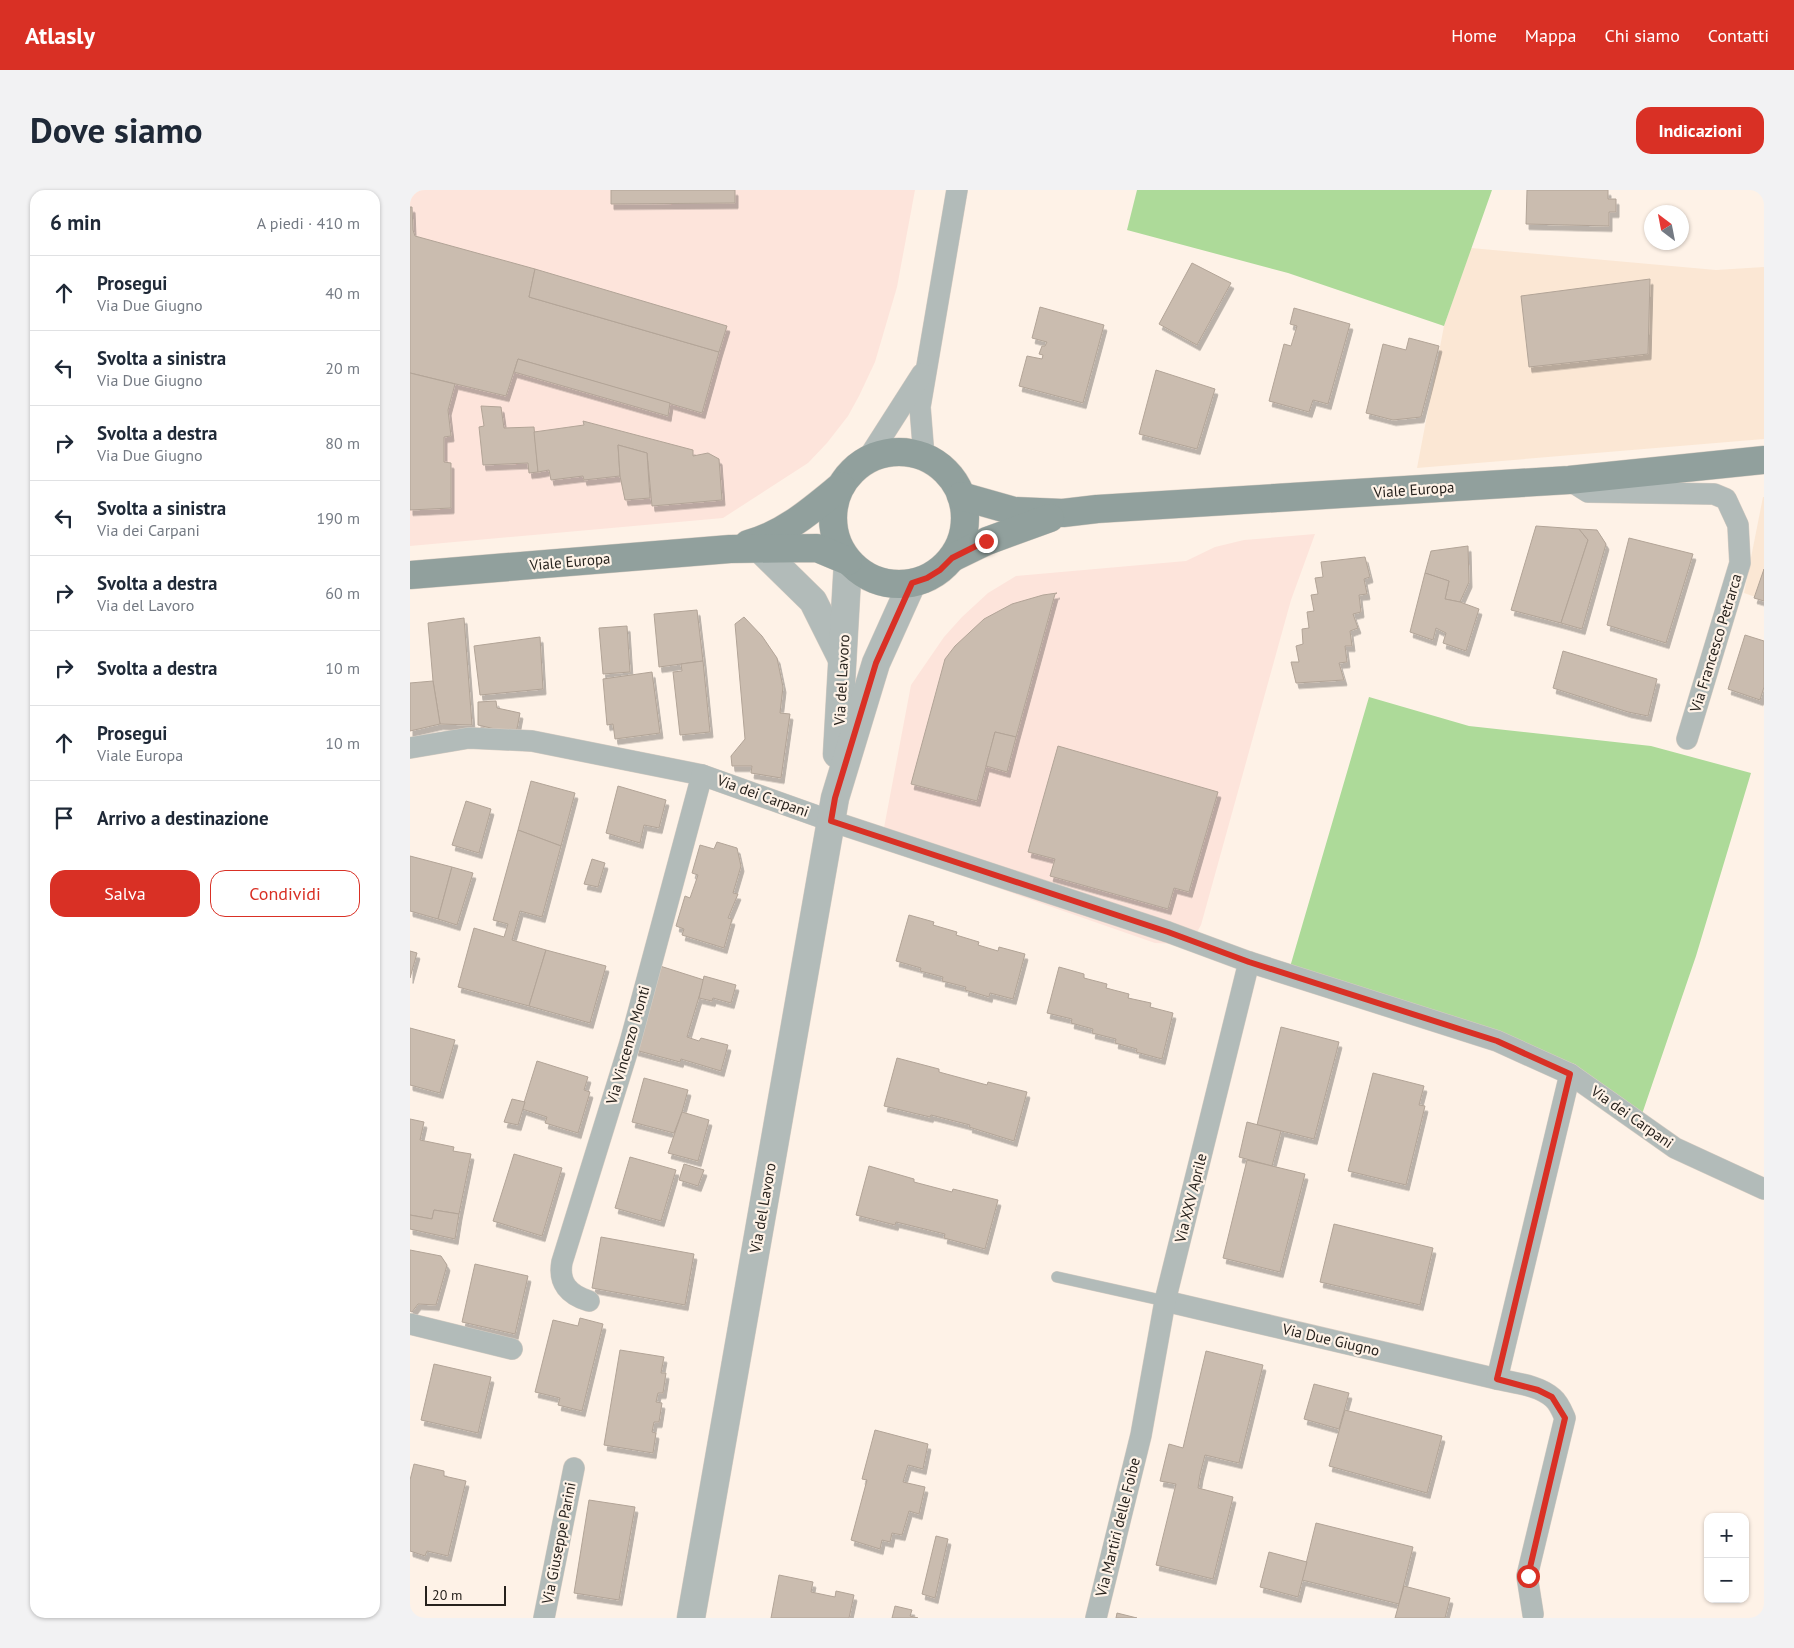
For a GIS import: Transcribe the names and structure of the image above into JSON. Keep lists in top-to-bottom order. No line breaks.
{"streets":{"main road":["Viale Europa"],"street":["Via Francesco Petrarca","Via del Lavoro","Via dei Carpani","Via Vincenzo Monti","Via XXV Aprile","Via Due Giugno","Via Martiri delle Foibe","Via Giuseppe Parini"]},"crossings":[["Viale Europa","Via Francesco Petrarca"],["Viale Europa","Via del Lavoro"],["Via del Lavoro","Via dei Carpani"],["Via dei Carpani","Via Vincenzo Monti"],["Via dei Carpani","Via XXV Aprile"],["Via XXV Aprile","Via Due Giugno"],["Via XXV Aprile","Via Martiri delle Foibe"]],"scale_bar":"20 m","north":"top left","page":{"header":"Atlasly","nav":["Home","Mappa","Chi siamo","Contatti"],"title":"Dove siamo","buttons":["Indicazioni",["Salva","Condividi"]],"heading":["6 min","A piedi · 410 m"],"list":[["Prosegui","Via Due Giugno","40 m"],["Svolta a sinistra","Via Due Giugno","20 m"],["Svolta a destra","Via Due Giugno","80 m"],["Svolta a sinistra","Via dei Carpani","190 m"],["Svolta a destra","Via del Lavoro","60 m"],["Svolta a destra","10 m"],["Prosegui","Viale Europa","10 m"],"Arrivo a destinazione"],"map_buttons":["+","−"],"scale":"20 m"}}
